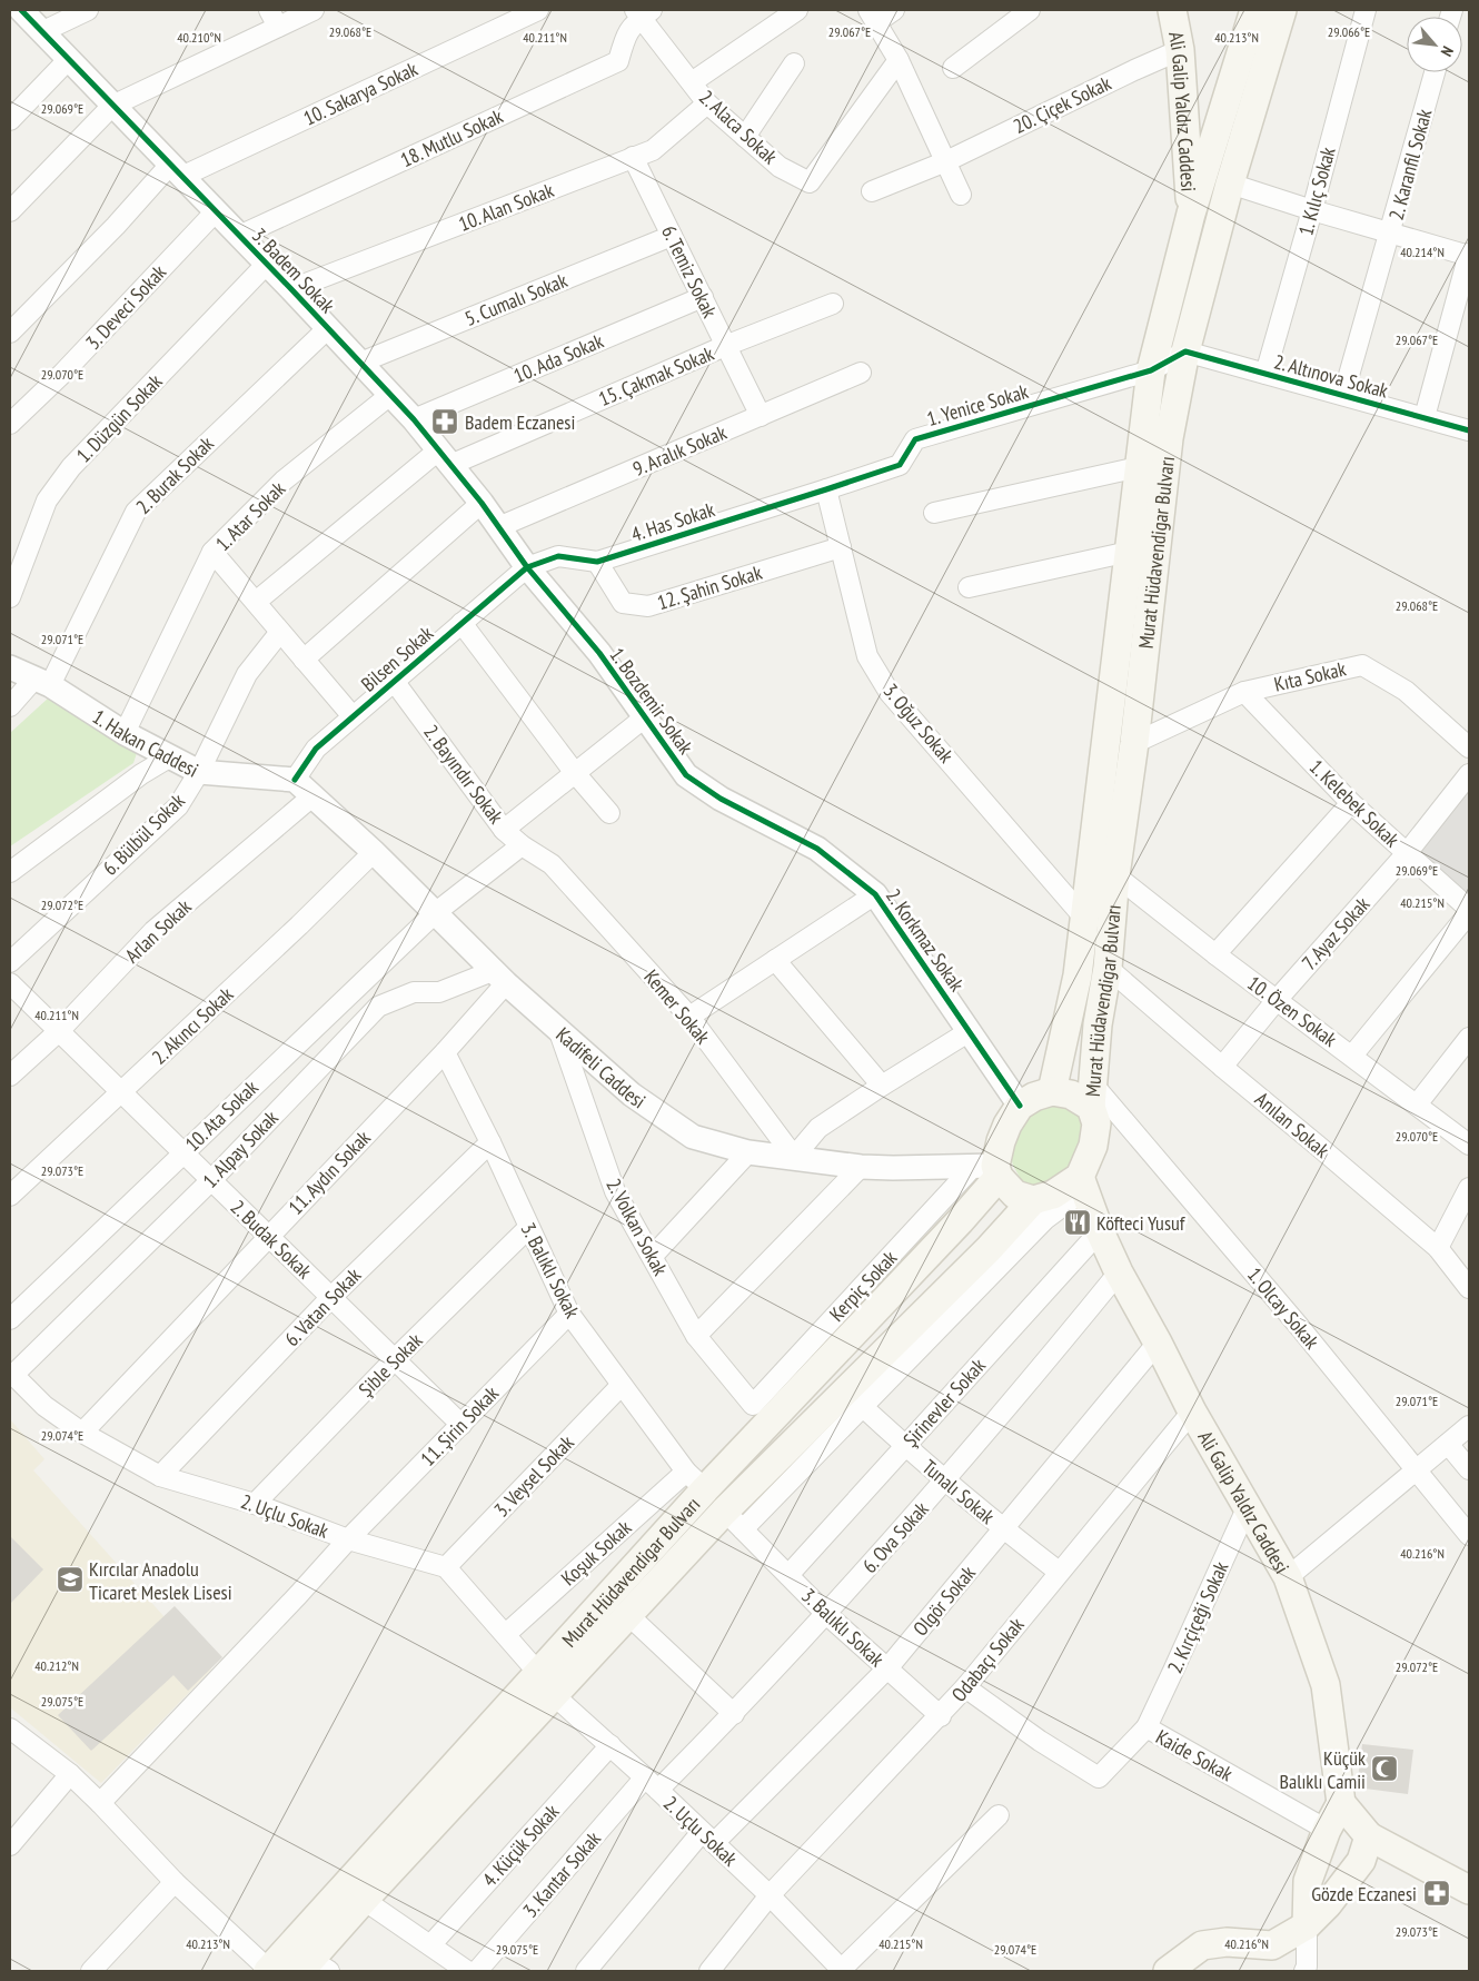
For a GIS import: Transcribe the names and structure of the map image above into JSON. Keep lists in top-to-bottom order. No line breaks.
{"streets":{"main road":["Ali Galip Yaldız Caddesi","Murat Hüdavendigar Bulvarı"],"street":["10. Sakarya Sokak","20. Çiçek Sokak","2. Alaca Sokak","18. Mutlu Sokak","2. Karanfil Sokak","1. Kılıç Sokak","10. Alan Sokak","3. Badem Sokak","6. Temiz Sokak","5. Cumalı Sokak","3. Deveci Sokak","10. Ada Sokak","15. Çakmak Sokak","2. Altınova Sokak","1. Yenice Sokak","1. Düzgün Sokak","9. Aralık Sokak","2. Burak Sokak","1. Atar Sokak","4. Has Sokak","12. Şahin Sokak","Bilsen Sokak","Kıta Sokak","1. Bozdemir Sokak","3. Oğuz Sokak","1. Hakan Caddesi","2. Bayındır Sokak","1. Kelebek Sokak","6. Bülbül Sokak","Arlan Sokak","7. Ayaz Sokak","2. Korkmaz Sokak","Kemer Sokak","10. Özen Sokak","2. Akıncı Sokak","Kadifeli Caddesi","10. Ata Sokak","Anılan Sokak","1. Alpay Sokak","11. Aydın Sokak","2. Volkan Sokak","2. Budak Sokak","3. Balıklı Sokak","Kerpiç Sokak","6. Vatan Sokak","1. Olcay Sokak","Şible Sokak","Şirinevler Sokak","11. Şirin Sokak","3. Veysel Sokak","Tunalı Sokak","2. Uçlu Sokak","6. Ova Sokak","Koşuk Sokak","Olgör Sokak","2. Kırçiçeği Sokak","Odabaçı Sokak","Kaide Sokak","4. Küçük Sokak","3. Kantar Sokak"]},"crossings":[["10. Sakarya Sokak","3. Badem Sokak"],["20. Çiçek Sokak","Ali Galip Yaldız Caddesi"],["Ali Galip Yaldız Caddesi","Murat Hüdavendigar Bulvarı"],["Ali Galip Yaldız Caddesi","2. Korkmaz Sokak"],["Ali Galip Yaldız Caddesi","Kadifeli Caddesi"],["Ali Galip Yaldız Caddesi","Kerpiç Sokak"],["Ali Galip Yaldız Caddesi","1. Olcay Sokak"],["Ali Galip Yaldız Caddesi","Şirinevler Sokak"],["Ali Galip Yaldız Caddesi","6. Ova Sokak"],["Ali Galip Yaldız Caddesi","Olgör Sokak"],["Ali Galip Yaldız Caddesi","2. Kırçiçeği Sokak"],["Ali Galip Yaldız Caddesi","Odabaçı Sokak"],["2. Alaca Sokak","18. Mutlu Sokak"],["2. Alaca Sokak","10. Alan Sokak"],["18. Mutlu Sokak","3. Badem Sokak"],["2. Karanfil Sokak","2. Altınova Sokak"],["1. Kılıç Sokak","2. Altınova Sokak"],["10. Alan Sokak","3. Badem Sokak"],["10. Alan Sokak","6. Temiz Sokak"],["3. Badem Sokak","5. Cumalı Sokak"],["3. Badem Sokak","3. Deveci Sokak"],["3. Badem Sokak","10. Ada Sokak"],["3. Badem Sokak","15. Çakmak Sokak"],["3. Badem Sokak","1. Düzgün Sokak"],["3. Badem Sokak","9. Aralık Sokak"],["3. Badem Sokak","2. Burak Sokak"],["3. Badem Sokak","1. Atar Sokak"],["3. Badem Sokak","4. Has Sokak"],["3. Badem Sokak","Bilsen Sokak"],["3. Badem Sokak","1. Bozdemir Sokak"],["6. Temiz Sokak","5. Cumalı Sokak"],["6. Temiz Sokak","10. Ada Sokak"],["6. Temiz Sokak","15. Çakmak Sokak"],["6. Temiz Sokak","9. Aralık Sokak"],["2. Altınova Sokak","1. Yenice Sokak"],["2. Altınova Sokak","Murat Hüdavendigar Bulvarı"],["1. Yenice Sokak","4. Has Sokak"],["1. Yenice Sokak","Murat Hüdavendigar Bulvarı"],["1. Yenice Sokak","3. Oğuz Sokak"],["2. Burak Sokak","1. Hakan Caddesi"],["1. Atar Sokak","1. Hakan Caddesi"],["4. Has Sokak","12. Şahin Sokak"],["4. Has Sokak","Bilsen Sokak"],["4. Has Sokak","1. Bozdemir Sokak"],["4. Has Sokak","3. Oğuz Sokak"],["Murat Hüdavendigar Bulvarı","Kıta Sokak"],["Murat Hüdavendigar Bulvarı","3. Oğuz Sokak"],["Murat Hüdavendigar Bulvarı","2. Korkmaz Sokak"],["Murat Hüdavendigar Bulvarı","10. Özen Sokak"],["Murat Hüdavendigar Bulvarı","Kadifeli Caddesi"],["Murat Hüdavendigar Bulvarı","Anılan Sokak"],["Murat Hüdavendigar Bulvarı","3. Balıklı Sokak"],["Murat Hüdavendigar Bulvarı","Kerpiç Sokak"],["Murat Hüdavendigar Bulvarı","1. Olcay Sokak"],["Murat Hüdavendigar Bulvarı","2. Uçlu Sokak"],["Murat Hüdavendigar Bulvarı","Koşuk Sokak"],["12. Şahin Sokak","3. Oğuz Sokak"],["Bilsen Sokak","1. Bozdemir Sokak"],["Bilsen Sokak","1. Hakan Caddesi"],["Bilsen Sokak","2. Bayındır Sokak"],["Bilsen Sokak","Kadifeli Caddesi"],["Kıta Sokak","1. Kelebek Sokak"],["1. Bozdemir Sokak","2. Bayındır Sokak"],["1. Bozdemir Sokak","2. Korkmaz Sokak"],["1. Hakan Caddesi","6. Bülbül Sokak"],["1. Hakan Caddesi","Kadifeli Caddesi"],["2. Bayındır Sokak","Kemer Sokak"],["1. Kelebek Sokak","7. Ayaz Sokak"],["Arlan Sokak","Kadifeli Caddesi"],["Arlan Sokak","2. Budak Sokak"],["7. Ayaz Sokak","10. Özen Sokak"],["7. Ayaz Sokak","Anılan Sokak"],["2. Korkmaz Sokak","Kadifeli Caddesi"],["2. Korkmaz Sokak","Kerpiç Sokak"],["2. Korkmaz Sokak","1. Olcay Sokak"],["Kemer Sokak","Kadifeli Caddesi"],["Kemer Sokak","10. Ata Sokak"],["2. Akıncı Sokak","Kadifeli Caddesi"],["2. Akıncı Sokak","2. Budak Sokak"],["Kadifeli Caddesi","10. Ata Sokak"],["Kadifeli Caddesi","1. Alpay Sokak"],["Kadifeli Caddesi","11. Aydın Sokak"],["Kadifeli Caddesi","2. Volkan Sokak"],["Kadifeli Caddesi","Kerpiç Sokak"],["Kadifeli Caddesi","1. Olcay Sokak"],["10. Ata Sokak","2. Budak Sokak"],["1. Alpay Sokak","11. Aydın Sokak"],["1. Alpay Sokak","2. Budak Sokak"],["1. Alpay Sokak","2. Uçlu Sokak"],["11. Aydın Sokak","2. Budak Sokak"],["11. Aydın Sokak","3. Balıklı Sokak"],["11. Aydın Sokak","2. Uçlu Sokak"],["2. Volkan Sokak","Kerpiç Sokak"],["2. Budak Sokak","6. Vatan Sokak"],["2. Budak Sokak","Şible Sokak"],["2. Budak Sokak","11. Şirin Sokak"],["3. Balıklı Sokak","6. Vatan Sokak"],["3. Balıklı Sokak","Şible Sokak"],["3. Balıklı Sokak","Şirinevler Sokak"],["3. Balıklı Sokak","11. Şirin Sokak"],["3. Balıklı Sokak","3. Veysel Sokak"],["3. Balıklı Sokak","6. Ova Sokak"],["3. Balıklı Sokak","Koşuk Sokak"],["3. Balıklı Sokak","Olgör Sokak"],["3. Balıklı Sokak","Odabaçı Sokak"],["Kerpiç Sokak","1. Olcay Sokak"],["6. Vatan Sokak","2. Uçlu Sokak"],["Şible Sokak","2. Uçlu Sokak"],["Şirinevler Sokak","Tunalı Sokak"],["11. Şirin Sokak","2. Uçlu Sokak"],["3. Veysel Sokak","2. Uçlu Sokak"],["Tunalı Sokak","6. Ova Sokak"],["Tunalı Sokak","Olgör Sokak"],["Tunalı Sokak","Odabaçı Sokak"],["2. Uçlu Sokak","6. Ova Sokak"],["2. Uçlu Sokak","Koşuk Sokak"],["2. Uçlu Sokak","Olgör Sokak"],["2. Uçlu Sokak","Odabaçı Sokak"],["2. Uçlu Sokak","4. Küçük Sokak"],["2. Uçlu Sokak","3. Kantar Sokak"],["6. Ova Sokak","3. Kantar Sokak"],["2. Kırçiçeği Sokak","Kaide Sokak"],["Odabaçı Sokak","Kaide Sokak"]],"places":{"pharmacy":["Badem Eczanesi","Gözde Eczanesi"],"restaurant":["Köfteci Yusuf"],"school or university":["Kırcılar Anadolu Ticaret Meslek Lisesi"],"mosque":["Küçük Balıklı Camii"]},"north":"bottom right","coordinates":["29.068°E","29.067°E","29.066°E","40.210°N","40.211°N","40.213°N","29.069°E","40.214°N","29.070°E","29.071°E","40.215°N","29.072°E","29.073°E","29.074°E","40.216°N","40.212°N","29.075°E"]}
